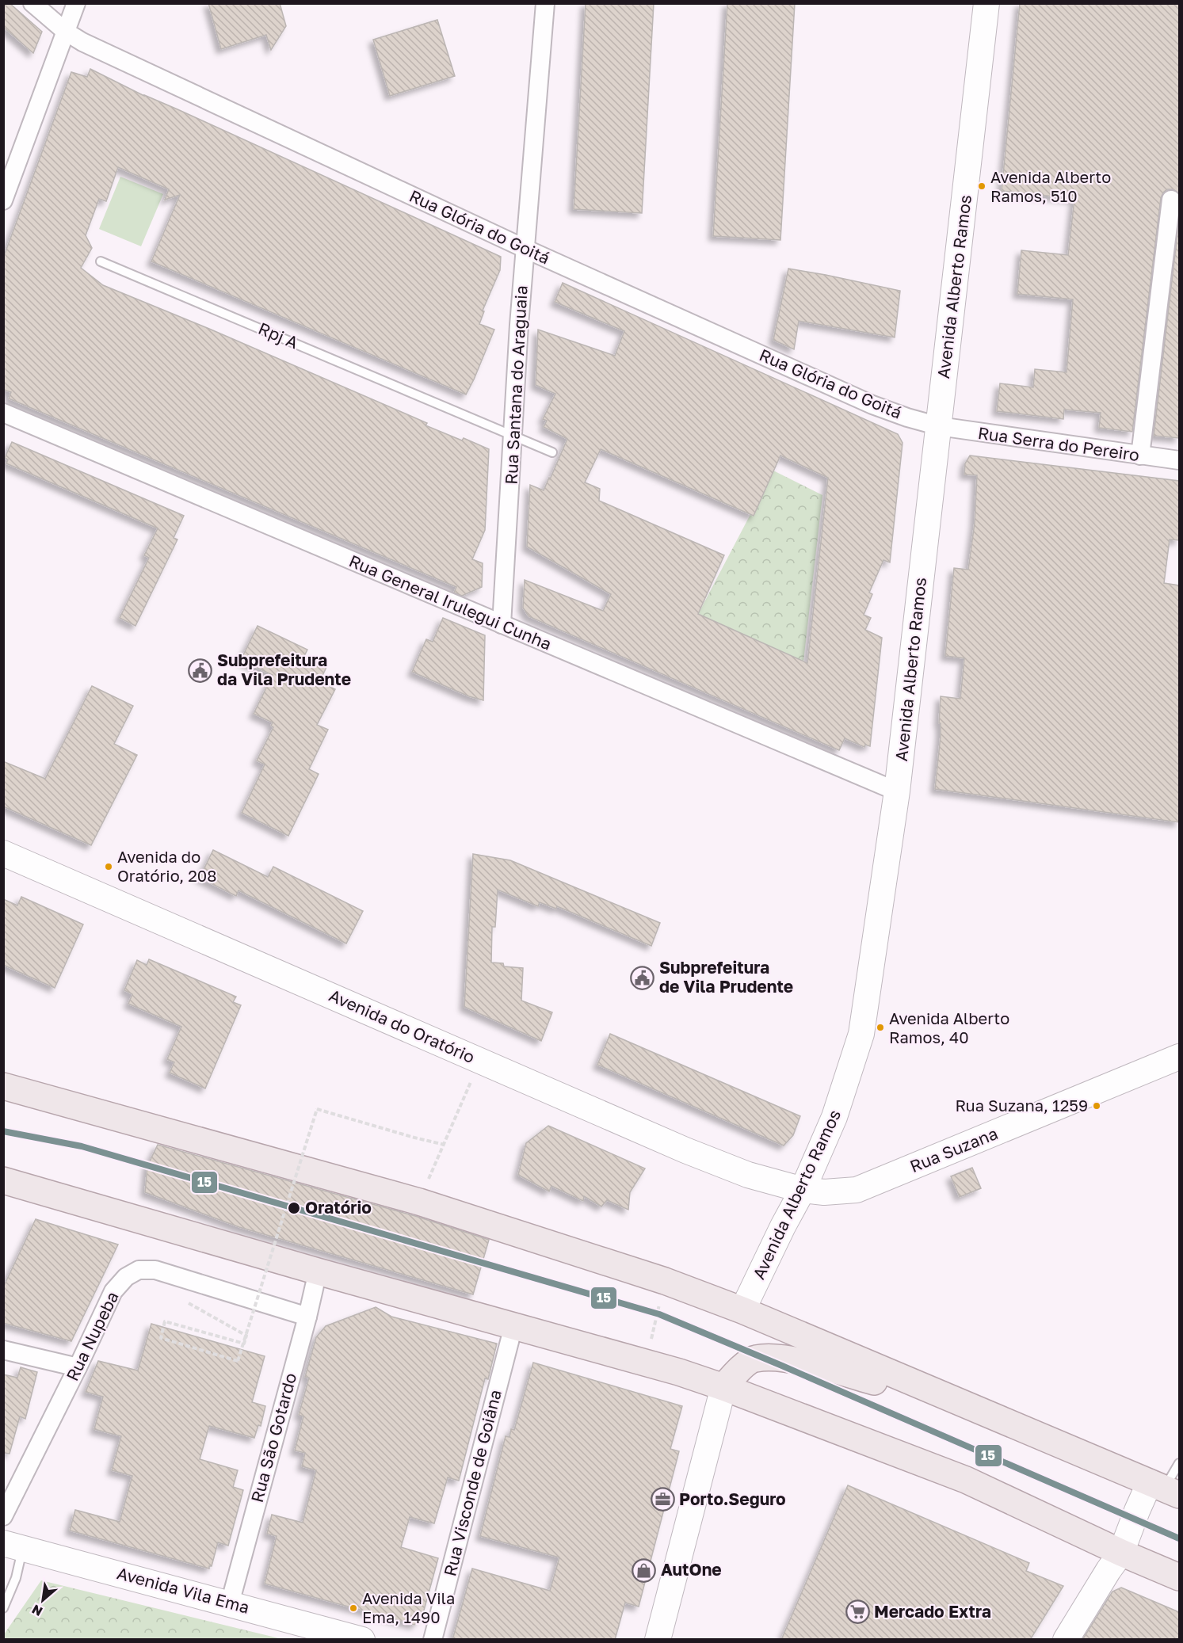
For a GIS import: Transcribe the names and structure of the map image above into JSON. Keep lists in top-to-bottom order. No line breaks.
{"streets":{"main road":["Avenida Alberto Ramos","Avenida do Oratório","Rua Suzana","Avenida Vila Ema"],"street":["Rua Glória do Goitá","Rua Santana do Araguaia","Rua Serra do Pereiro","Rua General Irulegui Cunha","Rua Nupeba","Rua São Gotardo","Rua Visconde de Goiâna"],"lane":["Rpj A"]},"crossings":[["Rua Glória do Goitá","Avenida Alberto Ramos"],["Rua Glória do Goitá","Rua Santana do Araguaia"],["Rua Glória do Goitá","Rua Serra do Pereiro"],["Avenida Alberto Ramos","Rua Serra do Pereiro"],["Avenida Alberto Ramos","Rua General Irulegui Cunha"],["Avenida Alberto Ramos","Avenida do Oratório"],["Avenida Alberto Ramos","Rua Suzana"],["Rpj A","Rua Santana do Araguaia"],["Rua Santana do Araguaia","Rua General Irulegui Cunha"],["Avenida do Oratório","Rua Suzana"],["Rua Nupeba","Rua São Gotardo"],["Rua São Gotardo","Avenida Vila Ema"]],"places":{"other":["Avenida Alberto Ramos, 510","Avenida do Oratório, 208","Avenida Alberto Ramos, 40","Rua Suzana, 1259","Oratório","Avenida Vila Ema, 1490"],"public building":["Subprefeitura da Vila Prudente","Subprefeitura de Vila Prudente"],"office":["Porto.Seguro"],"shop":["AutOne"],"supermarket":["Mercado Extra"]},"lines":["transit line 15"],"north":"bottom left"}
